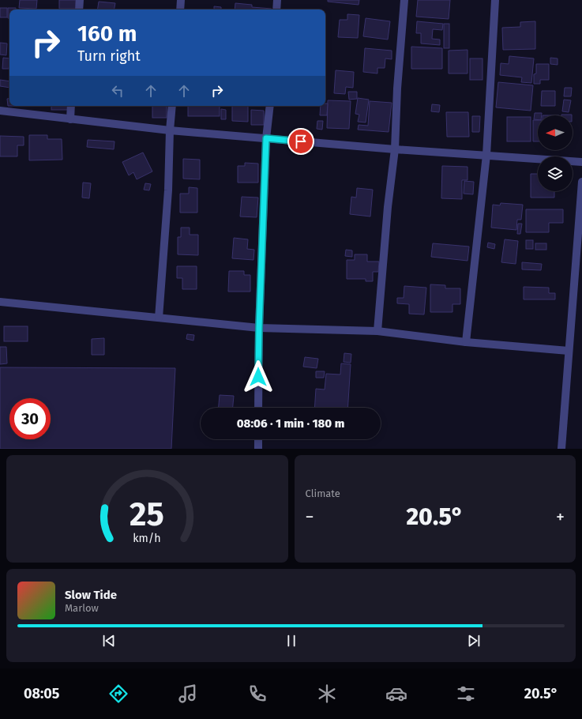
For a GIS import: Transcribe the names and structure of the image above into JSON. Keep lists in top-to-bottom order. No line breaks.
{"north":"left","page":{"turn":["160 m","Turn right"],"limit":"30","trip":"08:06 · 1 min · 180 m","tile":"Climate","heat":["−","20.5°","+"],"song":["Slow Tide","Marlow"],"tabs":["08:05","20.5°"],"gauge":["25","km/h"]}}
